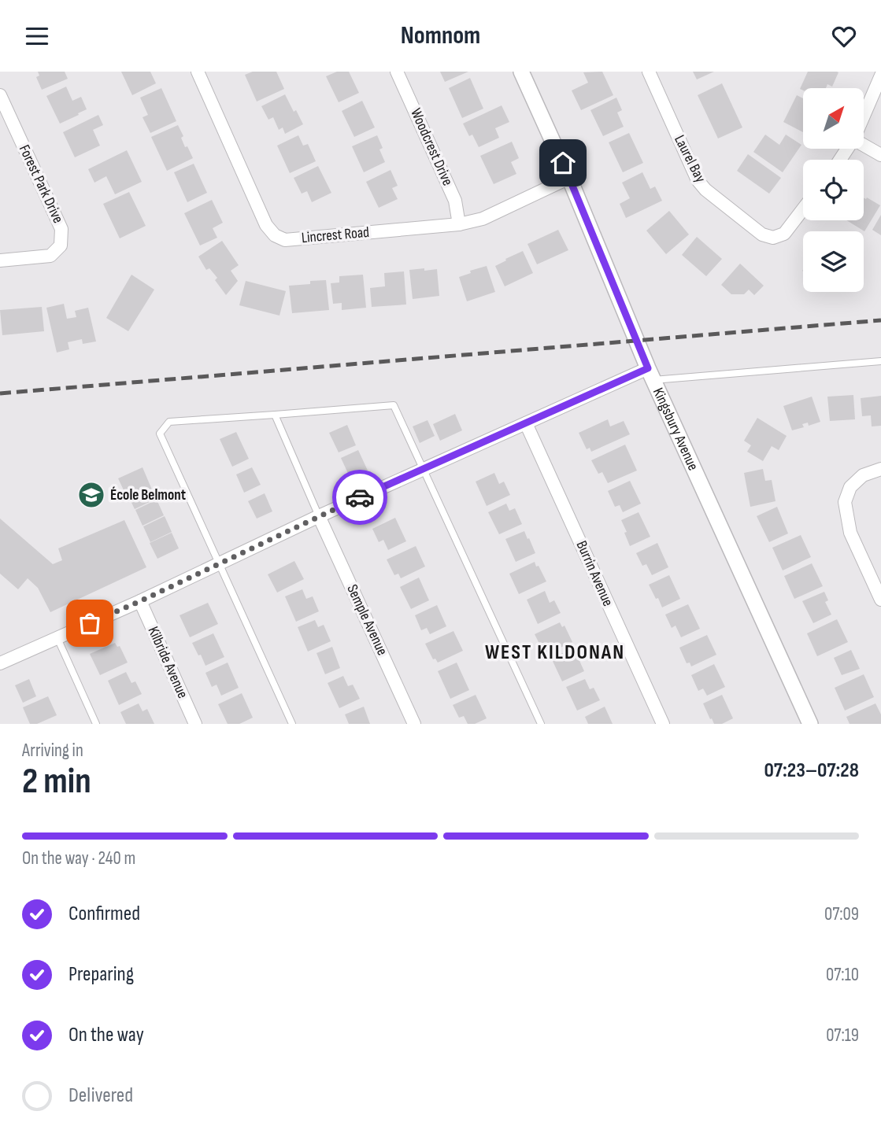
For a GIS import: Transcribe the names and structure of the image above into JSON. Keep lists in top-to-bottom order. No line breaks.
{"streets":{"street":["Woodcrest Drive","Laurel Bay","Forest Park Drive","Lincrest Road","Kingsbury Avenue","Burrin Avenue","Semple Avenue","Kilbride Avenue"]},"crossings":[["Woodcrest Drive","Lincrest Road"],["Lincrest Road","Kingsbury Avenue"]],"districts":["WEST KILDONAN"],"places":{"school or university":["École Belmont"]},"north":"top right","page":{"header":"Nomnom","heading":["2 min","Arriving in","07:23–07:28"],"bar":"On the way · 240 m","list":[["Confirmed","07:09"],["Preparing","07:10"],["On the way","07:19"],"Delivered"]}}
